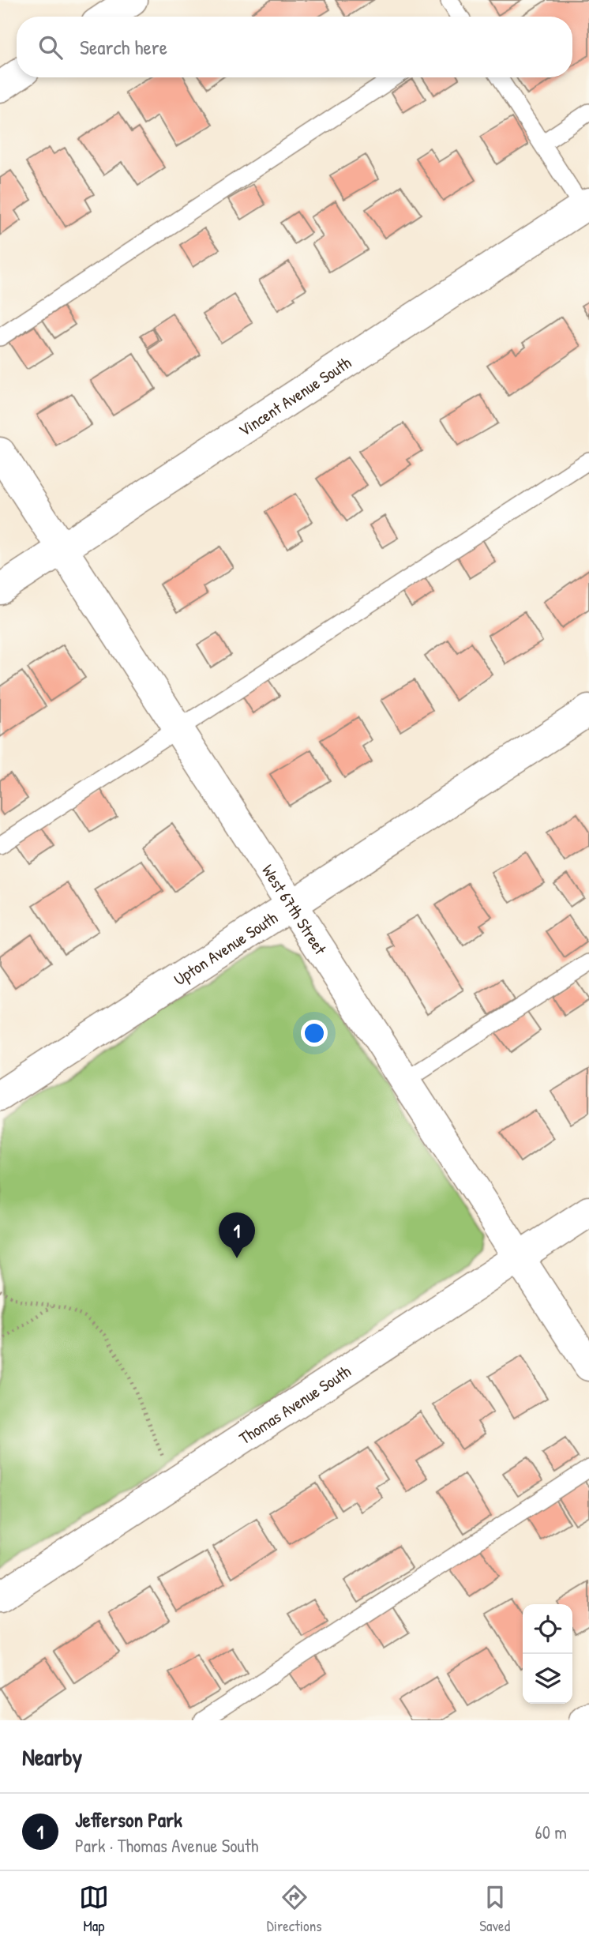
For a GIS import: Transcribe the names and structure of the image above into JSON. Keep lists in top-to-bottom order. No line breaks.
{"streets":{"street":["Vincent Avenue South","West 67th Street","Upton Avenue South","Thomas Avenue South"]},"crossings":[["Vincent Avenue South","West 67th Street"],["West 67th Street","Upton Avenue South"],["West 67th Street","Thomas Avenue South"]],"page":{"search":"Search here","pins":"1","heading":"Nearby","list":[{"mark":"1","name":"Jefferson Park","note":"Park · Thomas Avenue South","value":"60 m"}],"nav":["Map","Directions","Saved"]}}
